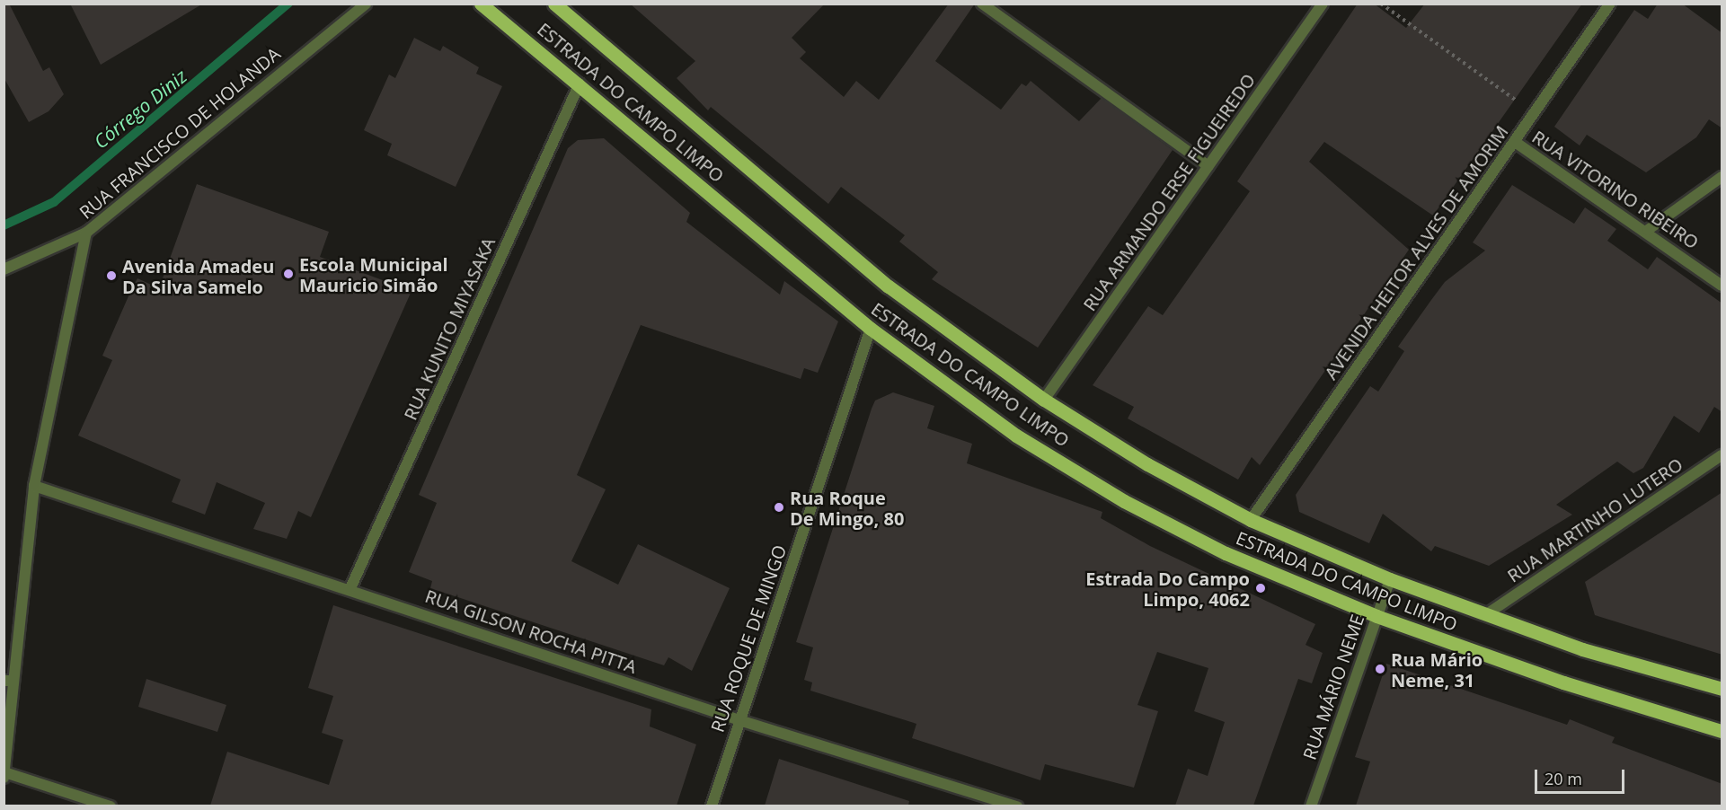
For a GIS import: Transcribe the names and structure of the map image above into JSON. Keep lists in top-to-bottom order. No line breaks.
{"streets":{"main road":["ESTRADA DO CAMPO LIMPO"],"street":["RUA FRANCISCO DE HOLANDA","RUA VITORINO RIBEIRO","RUA ARMANDO ERSE FIGUEIREDO","AVENIDA HEITOR ALVES DE AMORIM","RUA KUNITO MIYASAKA","RUA MARTINHO LUTERO","RUA GILSON ROCHA PITTA","RUA ROQUE DE MINGO","RUA MÁRIO NEME"]},"crossings":[["ESTRADA DO CAMPO LIMPO","RUA ARMANDO ERSE FIGUEIREDO"],["ESTRADA DO CAMPO LIMPO","AVENIDA HEITOR ALVES DE AMORIM"],["ESTRADA DO CAMPO LIMPO","RUA KUNITO MIYASAKA"],["ESTRADA DO CAMPO LIMPO","RUA MARTINHO LUTERO"],["ESTRADA DO CAMPO LIMPO","RUA ROQUE DE MINGO"],["ESTRADA DO CAMPO LIMPO","RUA MÁRIO NEME"],["RUA VITORINO RIBEIRO","AVENIDA HEITOR ALVES DE AMORIM"],["RUA KUNITO MIYASAKA","RUA GILSON ROCHA PITTA"],["RUA GILSON ROCHA PITTA","RUA ROQUE DE MINGO"]],"water":["Córrego Diniz"],"places":["Escola Municipal Mauricio Simão","Avenida Amadeu Da Silva Samelo","Rua Roque De Mingo, 80","Estrada Do Campo Limpo, 4062","Rua Mário Neme, 31"],"scale_bar":"20 m"}
